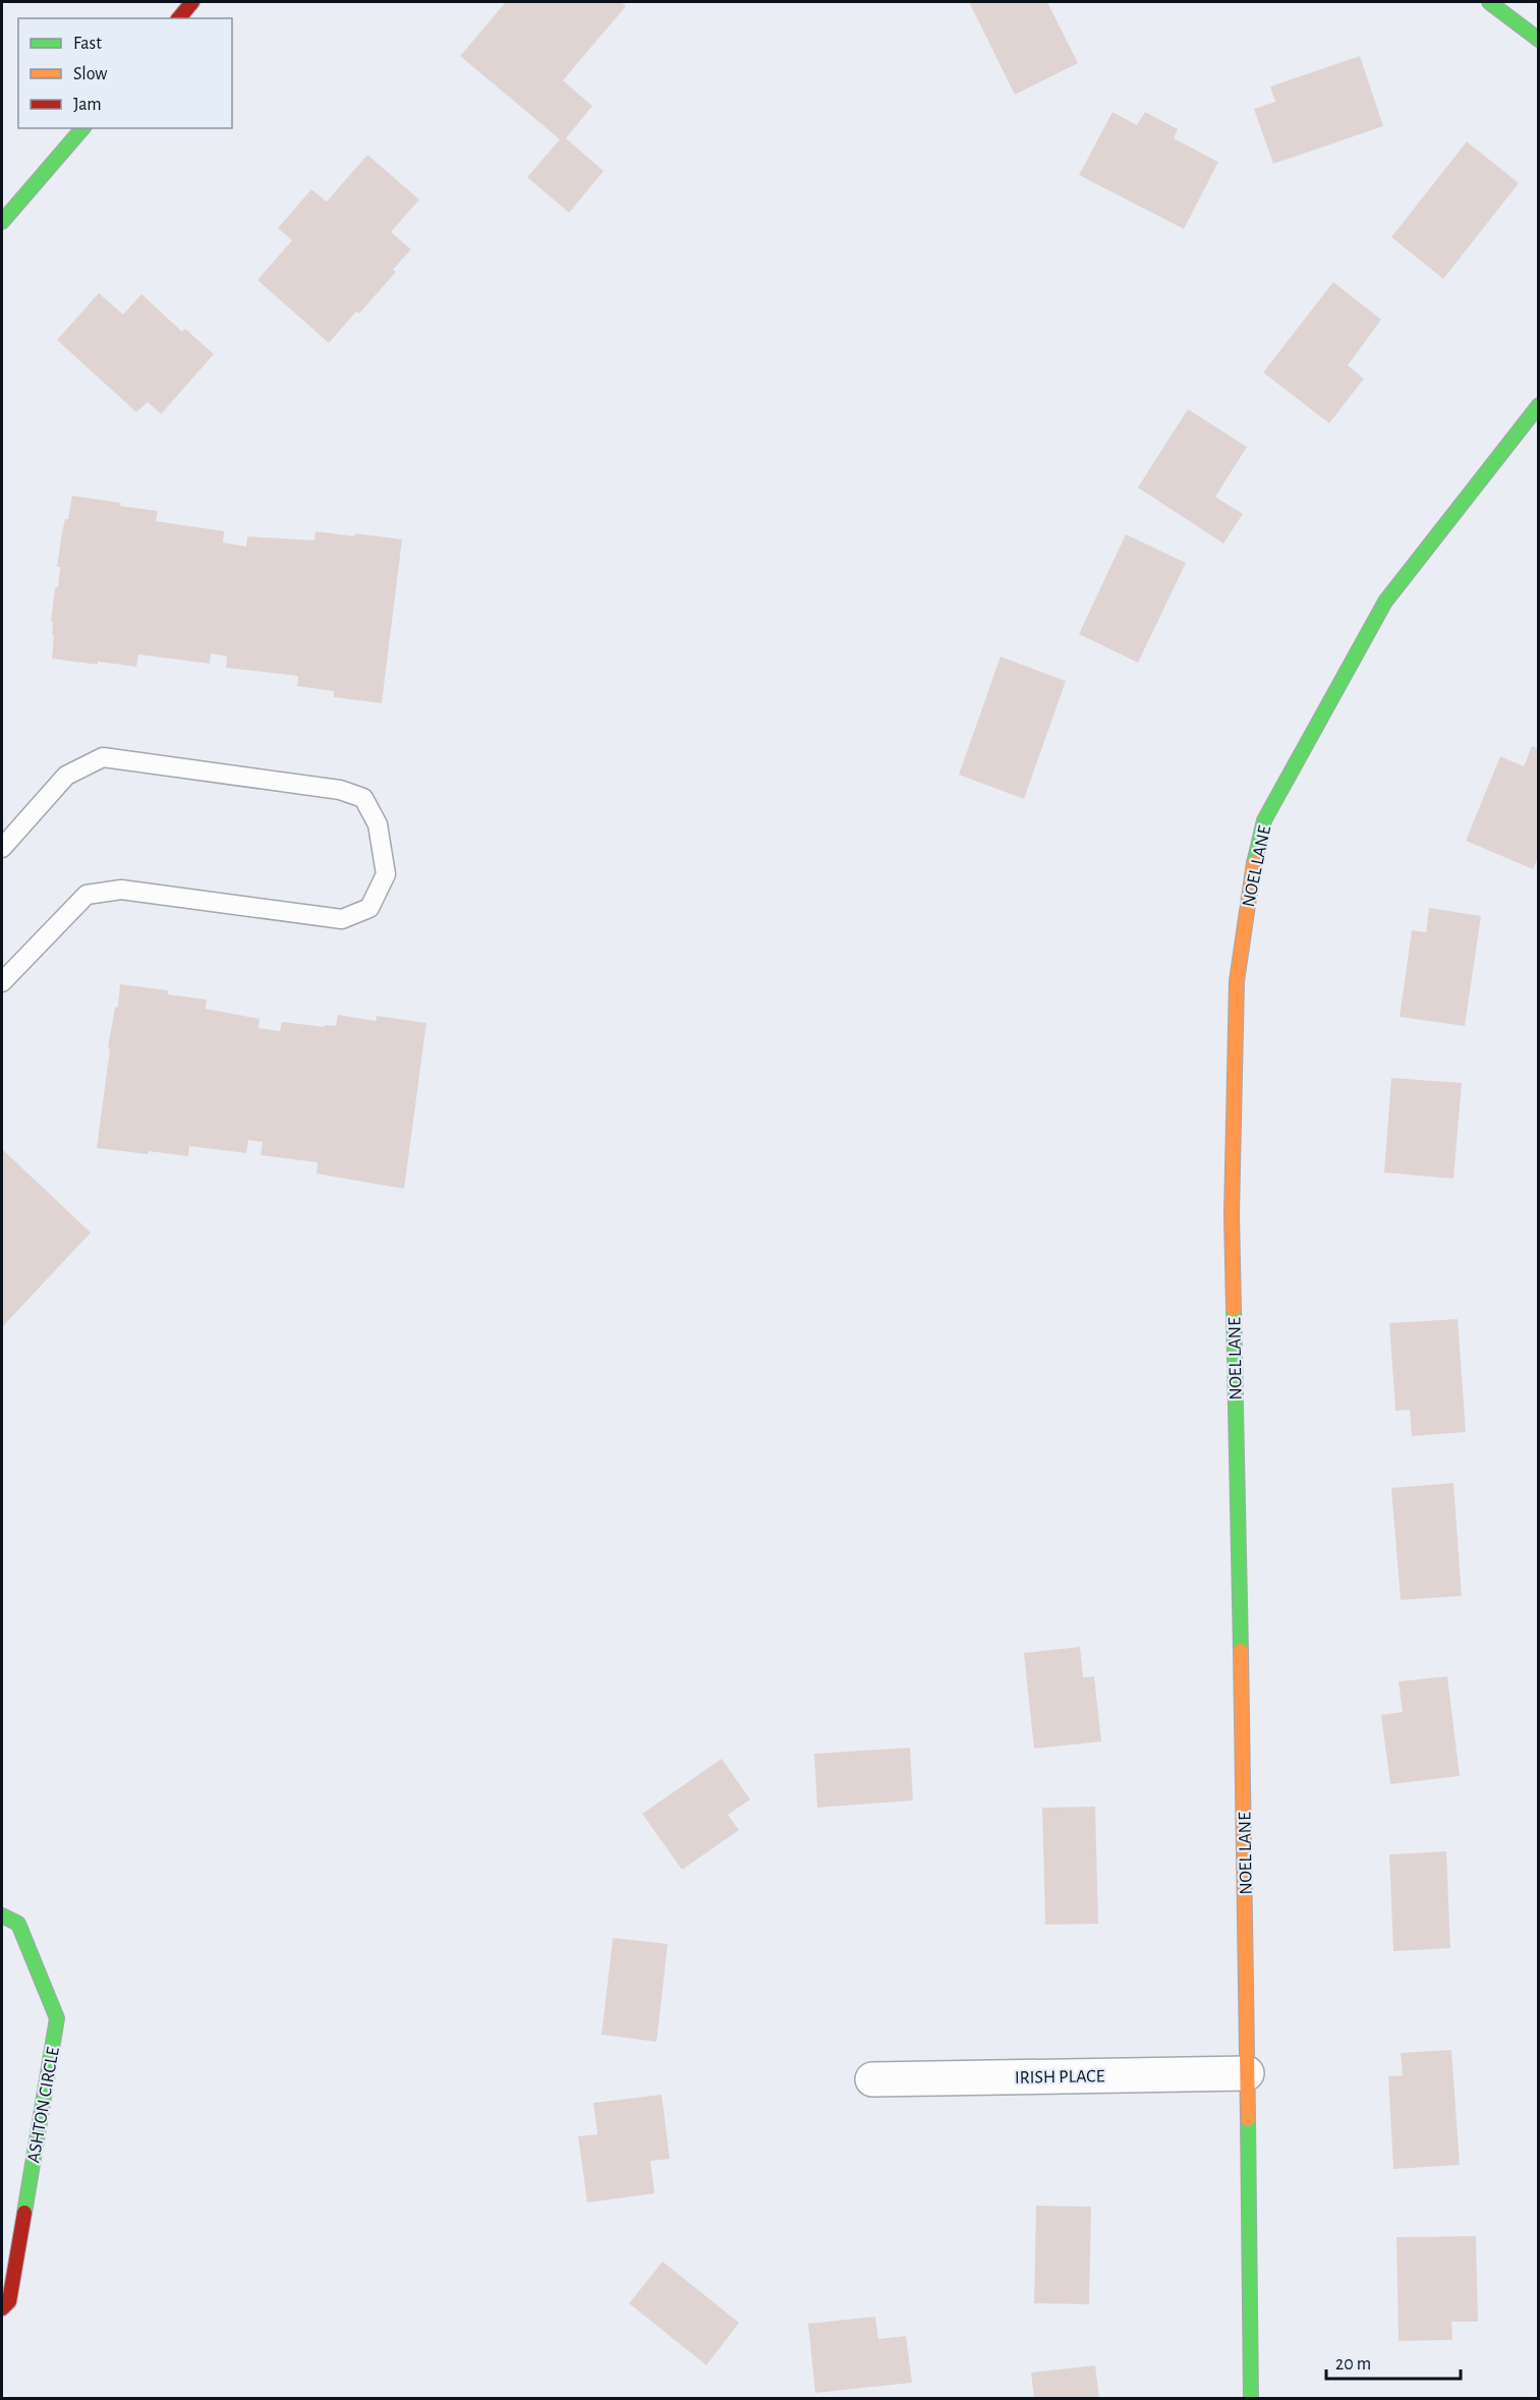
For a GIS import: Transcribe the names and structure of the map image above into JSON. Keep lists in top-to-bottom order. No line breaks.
{"streets":{"street":["NOEL LANE","IRISH PLACE","ASHTON CIRCLE"]},"crossings":[["NOEL LANE","IRISH PLACE"]],"legend":["Fast","Slow","Jam"],"scale_bar":"20 m"}
